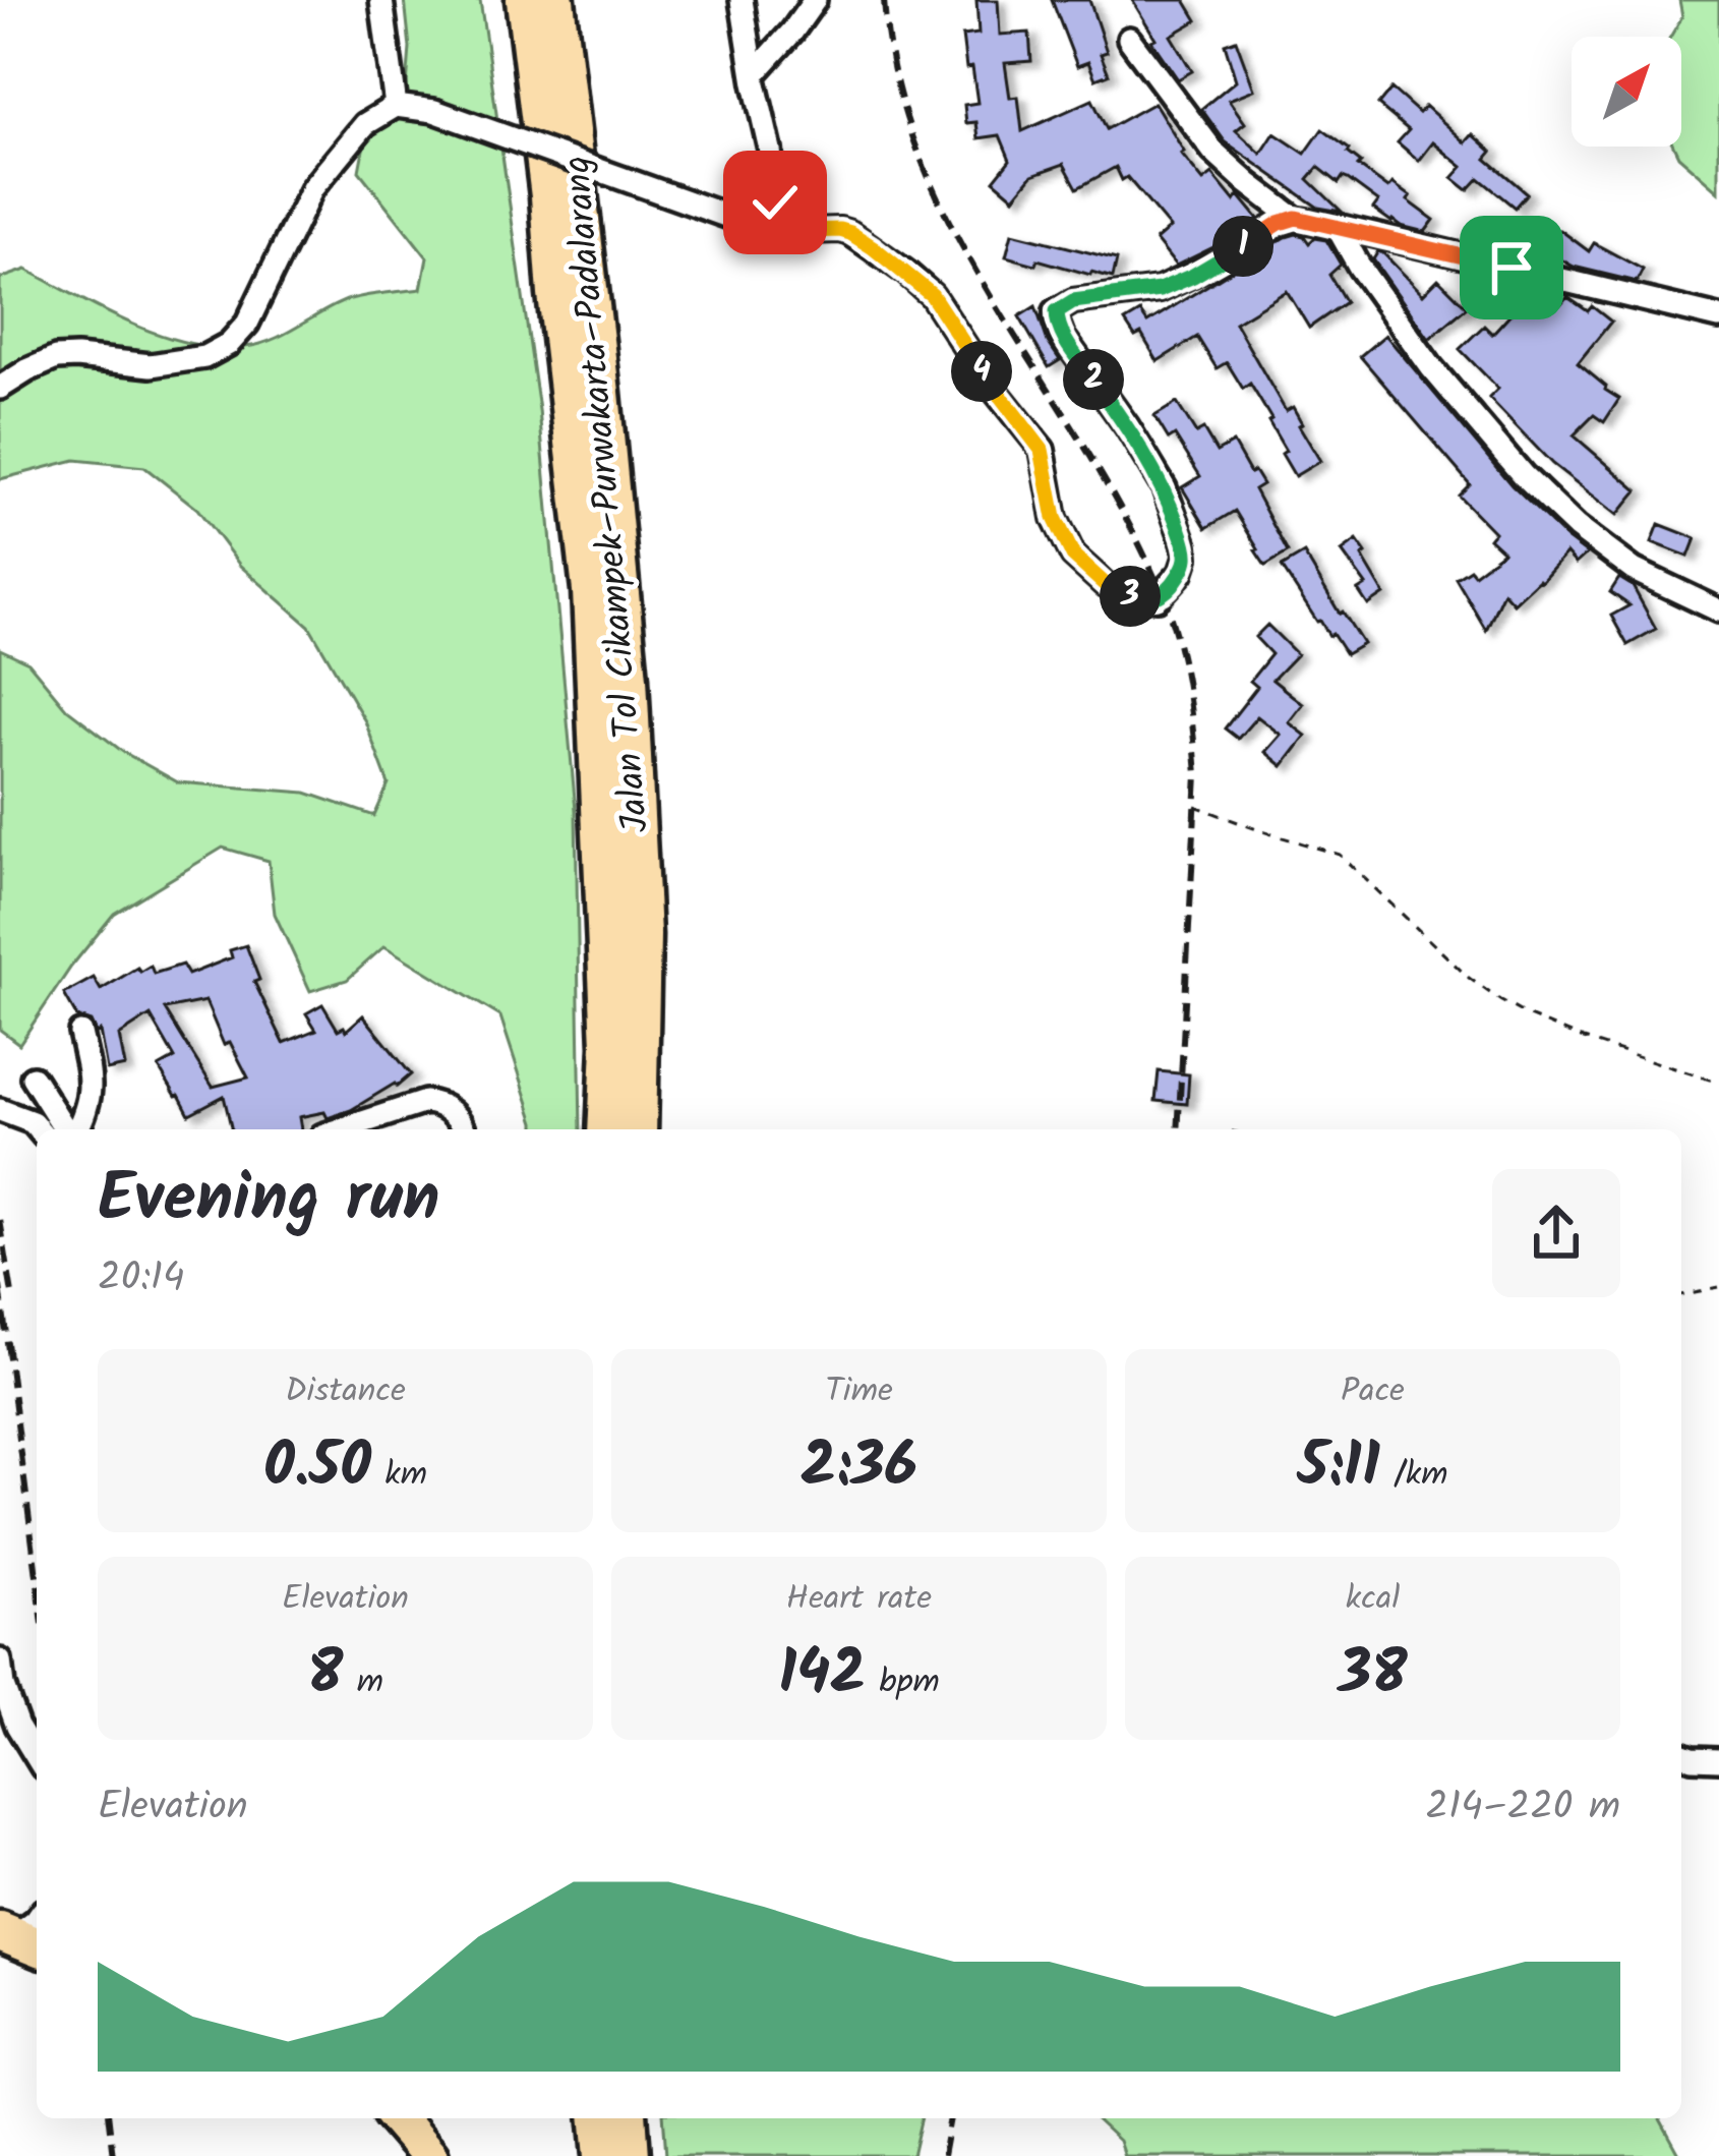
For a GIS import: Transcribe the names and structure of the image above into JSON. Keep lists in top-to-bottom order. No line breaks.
{"streets":{"highway":["Jalan Tol Cikampek–Purwakarta–Padalarang"]},"north":"top right","page":{"pins":["1","4","2","3"],"heading":["Evening run","20:14"],"stats":[["Distance","0.50 km"],["Time","2:36"],["Pace","5:11 /km"],["Elevation","8 m"],["Heart rate","142 bpm"],["kcal","38"]],"chart":["Elevation","214–220 m"]}}
